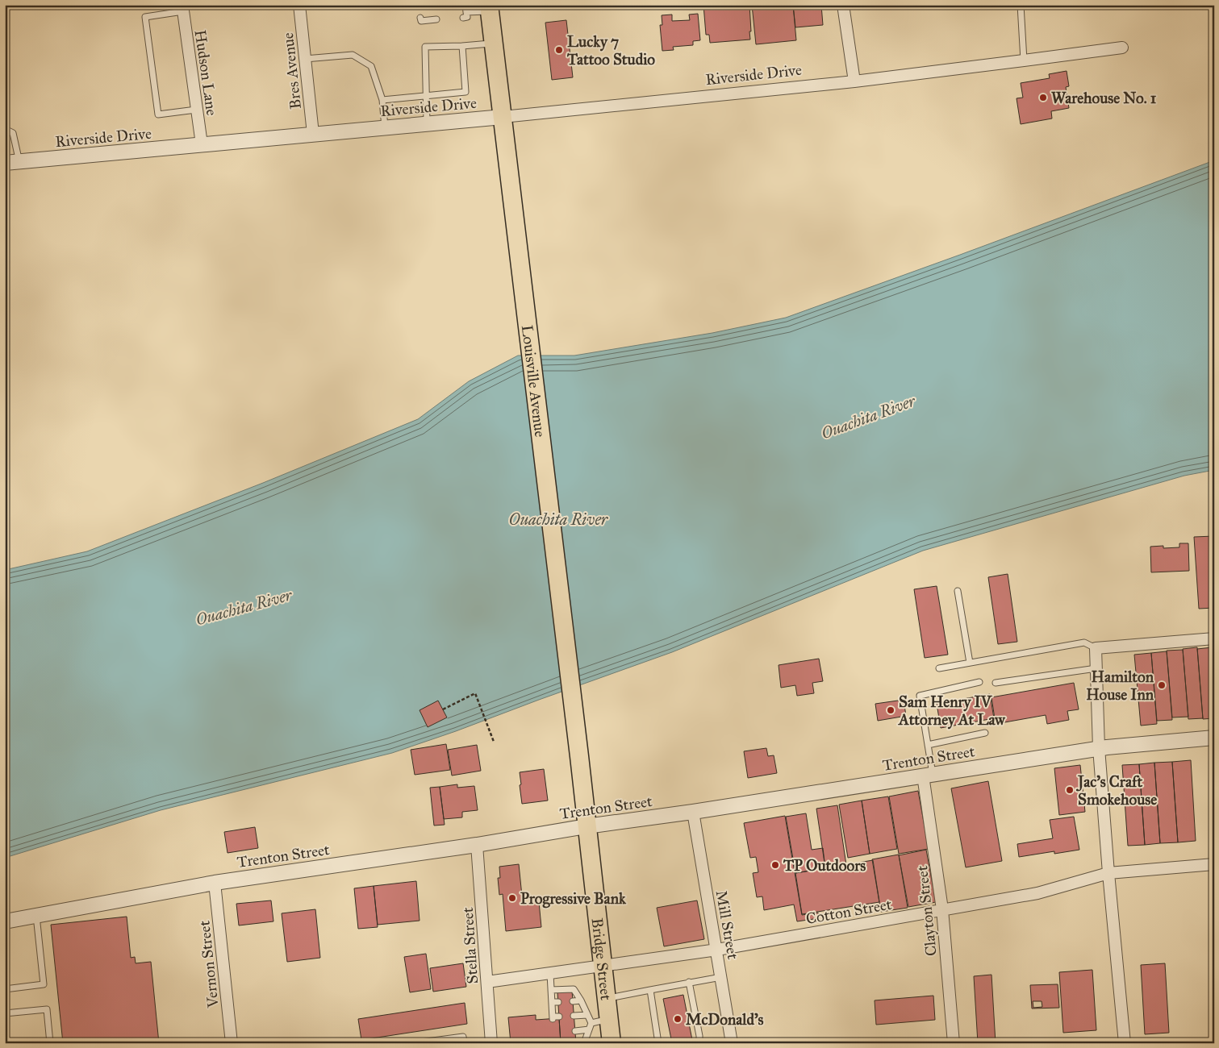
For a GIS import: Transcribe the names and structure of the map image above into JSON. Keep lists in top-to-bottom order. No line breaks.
{"streets":{"main road":["Louisville Avenue","Bridge Street"],"street":["Bres Avenue","Hudson Lane","Riverside Drive","Trenton Street","Cotton Street","Clayton Street","Mill Street","Stella Street","Vernon Street"]},"crossings":[["Bres Avenue","Riverside Drive"],["Hudson Lane","Riverside Drive"],["Riverside Drive","Louisville Avenue"],["Louisville Avenue","Bridge Street"],["Trenton Street","Clayton Street"],["Trenton Street","Mill Street"],["Trenton Street","Stella Street"],["Trenton Street","Bridge Street"],["Trenton Street","Vernon Street"],["Cotton Street","Clayton Street"],["Cotton Street","Mill Street"],["Cotton Street","Stella Street"],["Cotton Street","Bridge Street"]],"water":["Ouachita River"],"places":["Lucky 7 Tattoo Studio","Warehouse No. 1","Hamilton House Inn","Sam Henry IV Attorney At Law","Jac's Craft Smokehouse","TP Outdoors","Progressive Bank","McDonald's"]}
